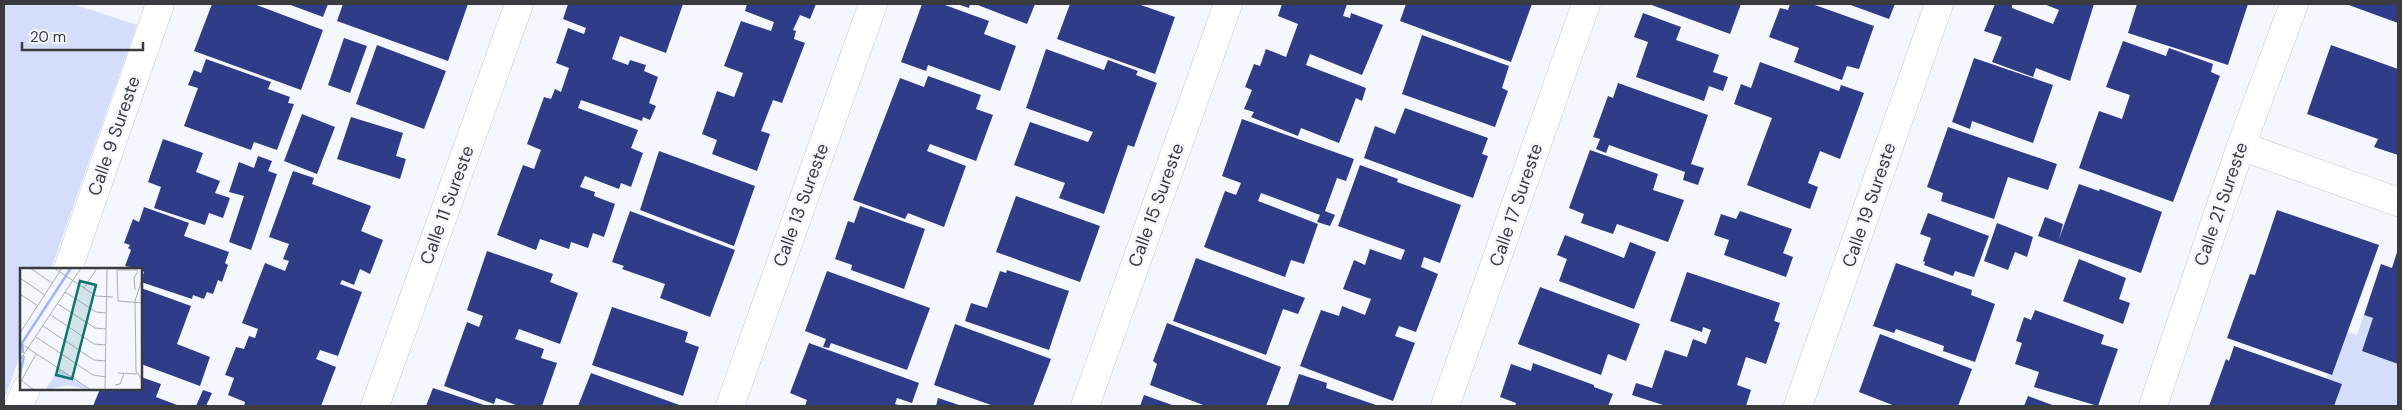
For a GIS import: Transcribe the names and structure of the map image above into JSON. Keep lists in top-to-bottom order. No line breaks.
{"streets":{"street":["Calle 9 Sureste","Calle 21 Sureste","Calle 11 Sureste","Calle 13 Sureste","Calle 15 Sureste","Calle 17 Sureste","Calle 19 Sureste"]},"scale_bar":"20 m"}
